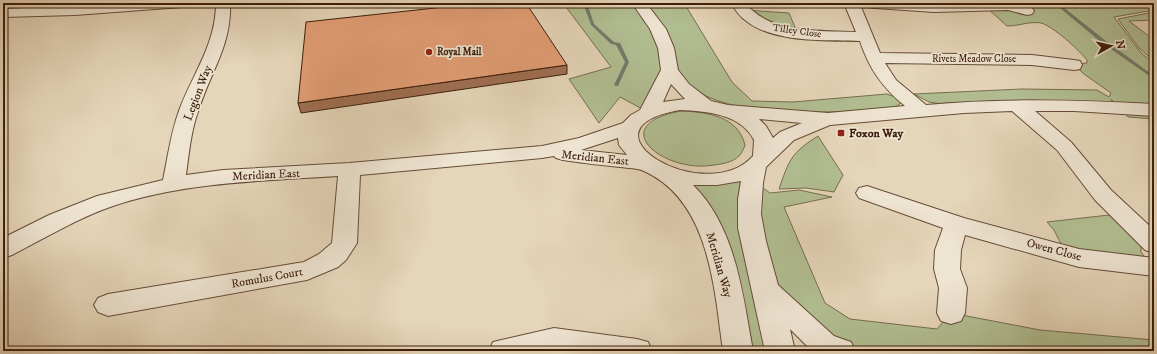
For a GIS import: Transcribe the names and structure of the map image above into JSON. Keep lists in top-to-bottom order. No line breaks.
{"streets":{"street":["Tilley Close","Rivets Meadow Close","Legion Way","Meridian East","Owen Close","Meridian Way","Romulus Court"]},"crossings":[["Legion Way","Meridian East"],["Meridian East","Meridian Way"],["Meridian East","Romulus Court"]],"places":{"other":["Royal Mail"],"transit":["Foxon Way"]},"north":"right"}
